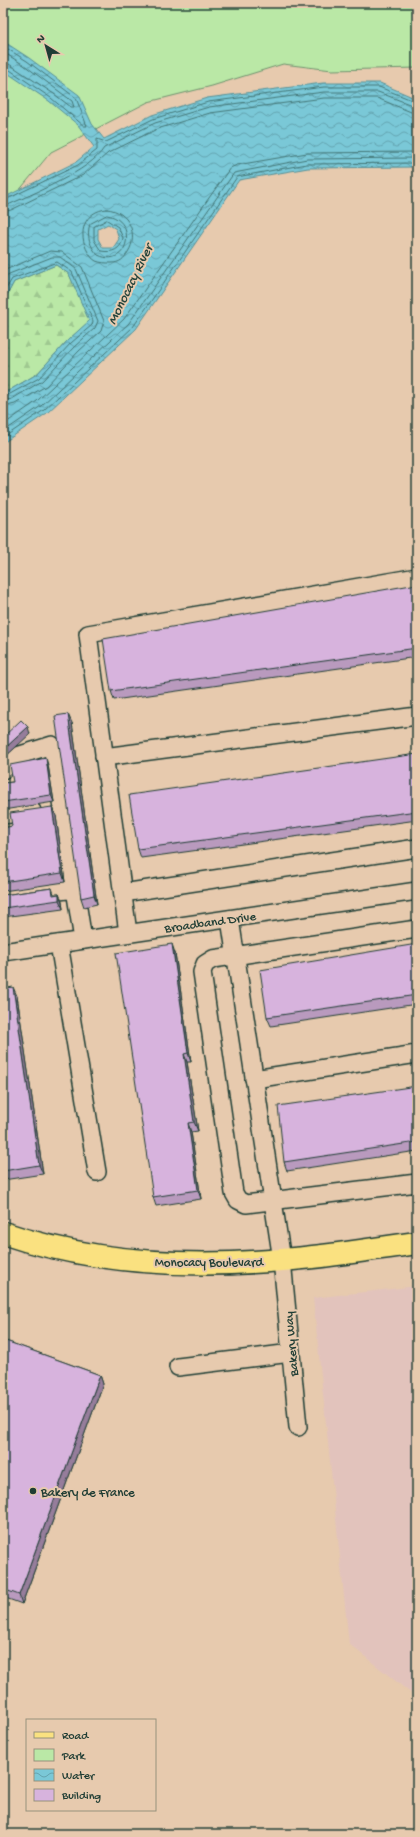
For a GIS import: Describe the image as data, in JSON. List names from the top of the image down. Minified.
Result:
{"streets":{"main road":["Monocacy Boulevard"],"street":["Broadband Drive","Bakery Way"]},"crossings":[["Broadband Drive","Bakery Way"],["Monocacy Boulevard","Bakery Way"]],"water":["Monocacy River"],"places":["Bakery de France"],"legend":["Road","Park","Water","Building"],"north":"top left"}
